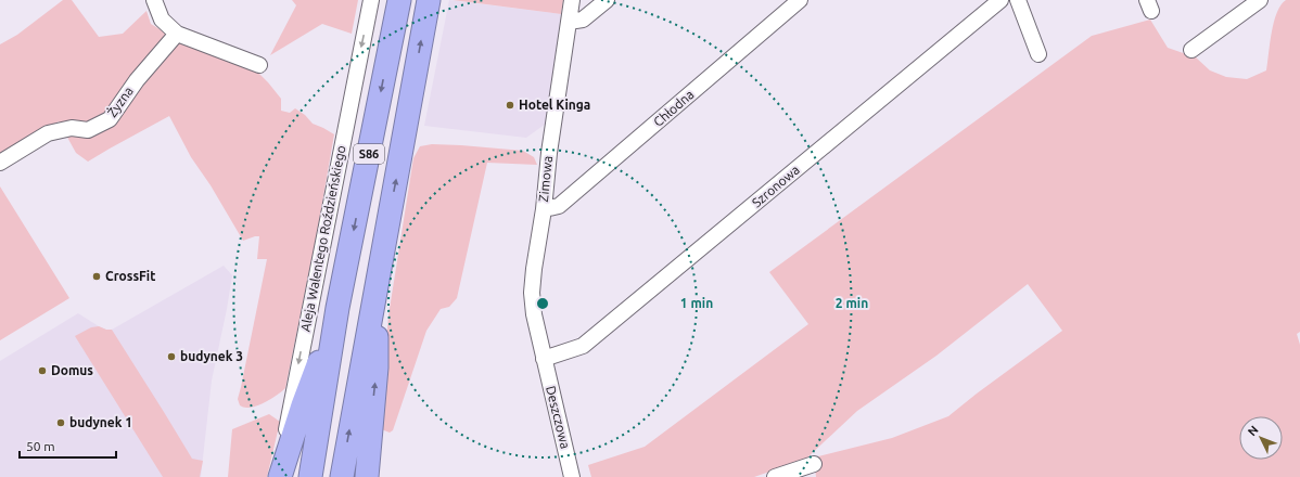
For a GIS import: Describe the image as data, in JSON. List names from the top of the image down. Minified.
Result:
{"streets":{"highway":["S86"],"street":["Żyzna","Chłodna","Zimowa","Szronowa","Aleja Walentego Roździeńskiego","Deszczowa"]},"crossings":[["Chłodna","Zimowa"],["Zimowa","Szronowa"],["Zimowa","Deszczowa"],["Szronowa","Deszczowa"]],"one_way":["Aleja Walentego Roździeńskiego"],"places":["Hotel Kinga","CrossFit","budynek 3","Domus","budynek 1"],"scale_bar":"50 m","north":"top left","rings":["1 min","2 min"]}
